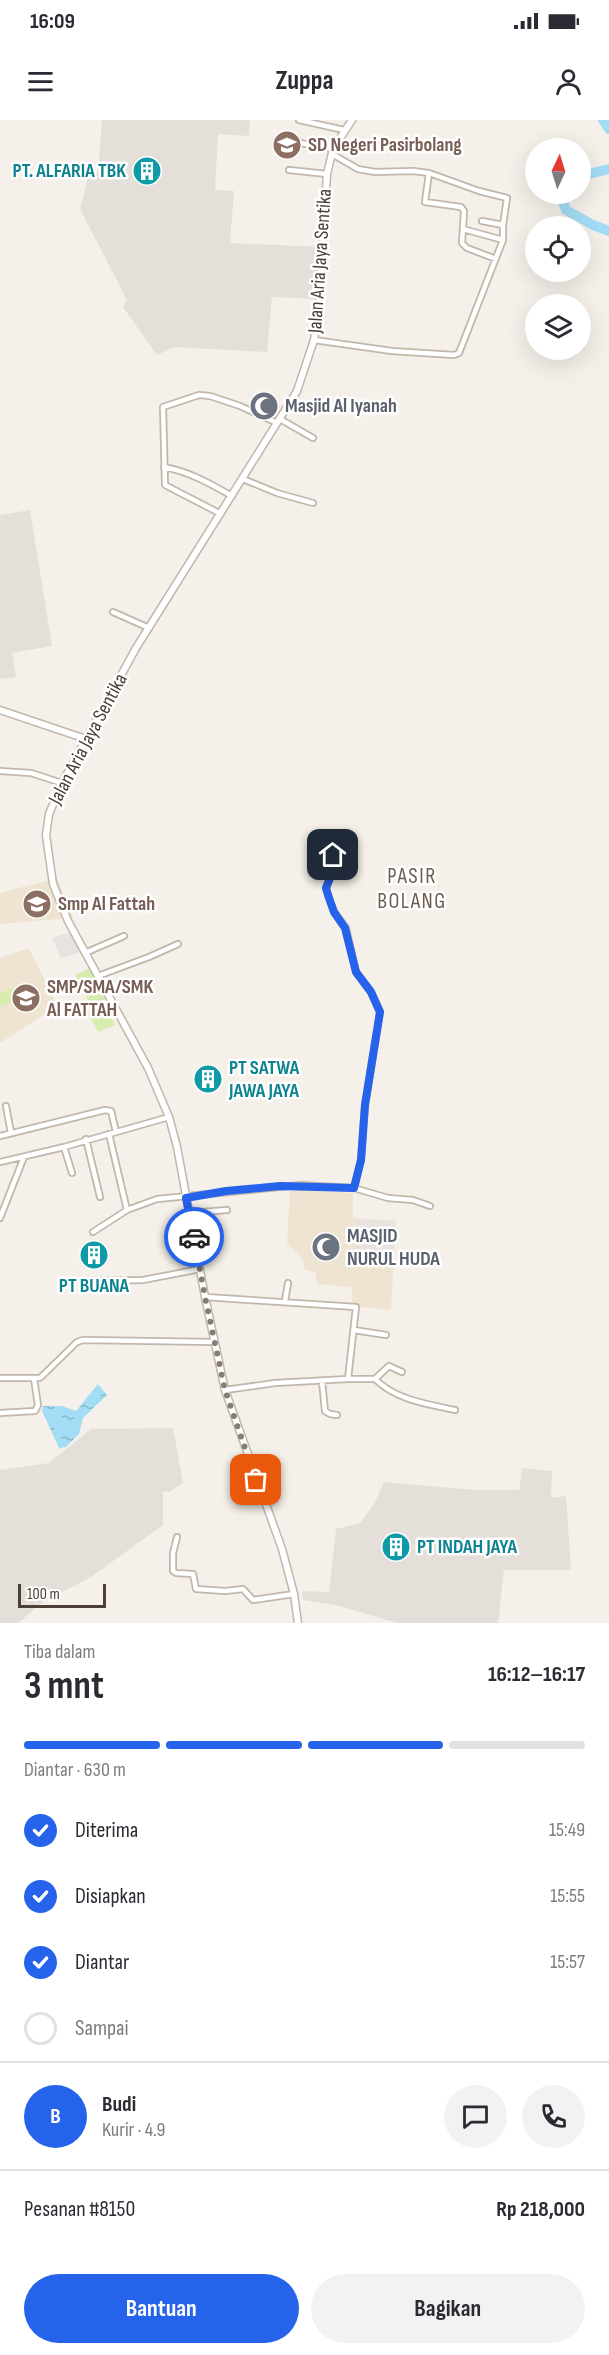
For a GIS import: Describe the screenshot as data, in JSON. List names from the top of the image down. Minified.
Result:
{"streets":{"street":["Jalan Aria Jaya Sentika"]},"districts":["PASIR BOLANG"],"places":{"school or university":["SD Negeri Pasirbolang","Smp Al Fattah","SMP/SMA/SMK Al FATTAH"],"building":["PT. ALFARIA TBK","PT SATWA JAWA JAYA","PT BUANA","PT INDAH JAYA"],"mosque":["Masjid Al Iyanah","MASJID NURUL HUDA"]},"scale_bar":"100 m","north":"top","page":{"status":"16:09","header":"Zuppa","scale":"100 m","heading":["3 mnt","Tiba dalam","16:12–16:17"],"panel":["Budi","Kurir · 4.9","Pesanan #8150","Rp 218,000"],"bar":"Diantar · 630 m","list":[["Diterima","15:49"],["Disiapkan","15:55"],["Diantar","15:57"],"Sampai"],"round":"B","buttons":["Bantuan","Bagikan"]}}
